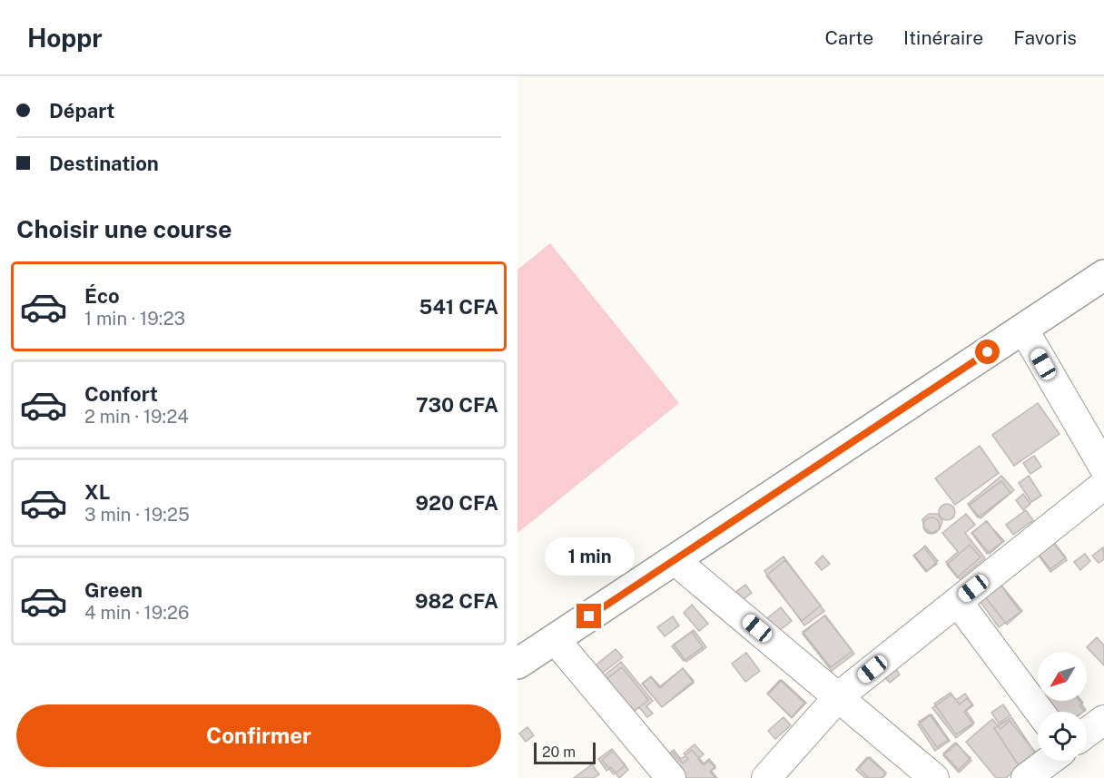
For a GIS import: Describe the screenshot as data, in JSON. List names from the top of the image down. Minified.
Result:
{"scale_bar":"20 m","north":"bottom left","page":{"header":"Hoppr","nav":["Carte","Itinéraire","Favoris"],"banner":["Départ","Destination"],"heading":"Choisir une course","list":[{"name":"Éco","note":"1 min · 19:23","value":"541 CFA"},{"name":"Confort","note":"2 min · 19:24","value":"730 CFA"},{"name":"XL","note":"3 min · 19:25","value":"920 CFA"},{"name":"Green","note":"4 min · 19:26","value":"982 CFA"}],"bubble":"1 min","buttons":"Confirmer","scale":"20 m"}}
